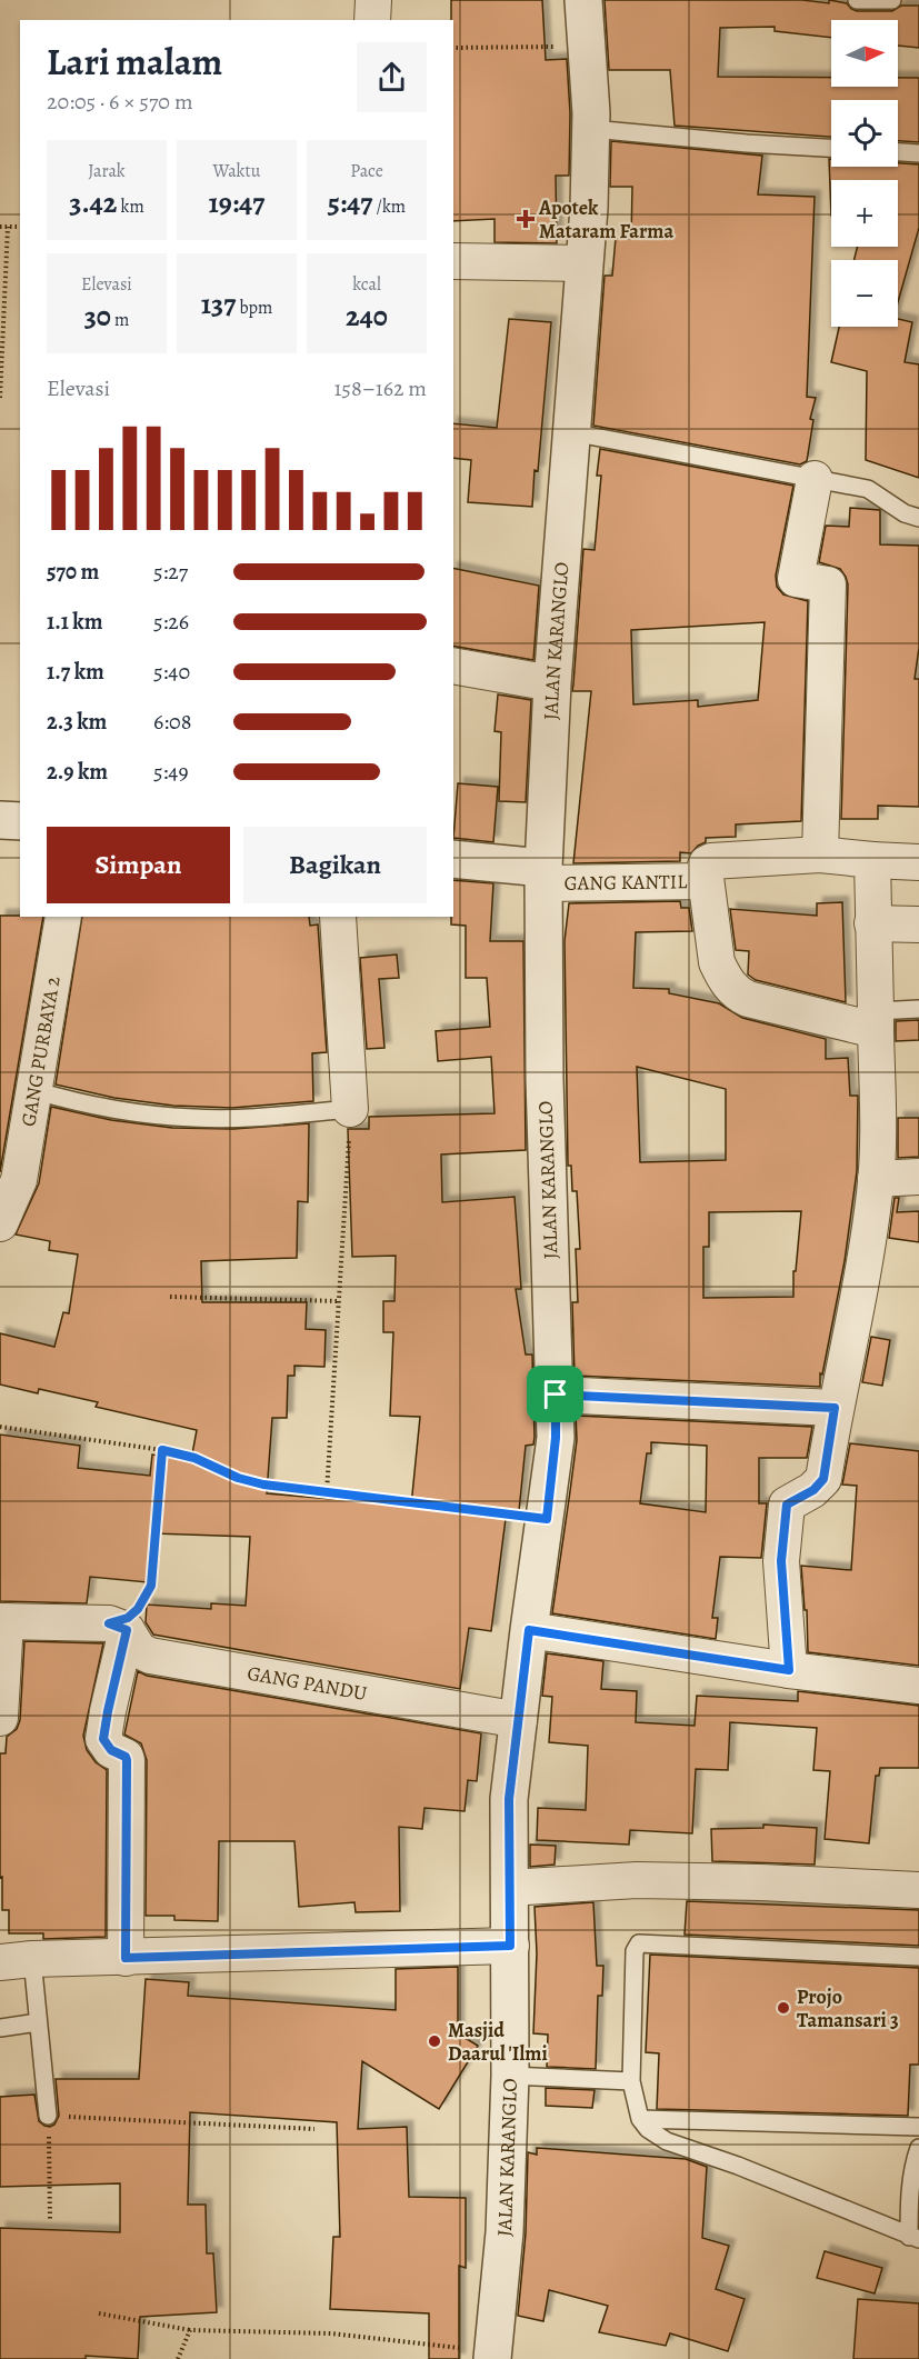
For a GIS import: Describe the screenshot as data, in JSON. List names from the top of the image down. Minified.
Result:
{"streets":{"street":["JALAN KARANGLO","GANG KANTIL","GANG PURBAYA 2","GANG PANDU"]},"crossings":[["JALAN KARANGLO","GANG KANTIL"],["JALAN KARANGLO","GANG PANDU"]],"places":{"health":["Apotek Mataram Farma"],"other":["Projo Tamansari 3","Masjid Daarul 'Ilmi"]},"north":"right","page":{"map_buttons":["+","−"],"heading":["Lari malam","20:05 · 6 × 570 m"],"stats":[["Jarak","3.42 km"],["Waktu","19:47"],["Pace","5:47 /km"],["Elevasi","30 m"],["137 bpm"],["kcal","240"]],"chart":["Elevasi","158–162 m"],"list":[{"name":"570 m","note":"5:27"},{"name":"1.1 km","note":"5:26"},{"name":"1.7 km","note":"5:40"},{"name":"2.3 km","note":"6:08"},{"name":"2.9 km","note":"5:49"}],"buttons":["Simpan","Bagikan"]}}
